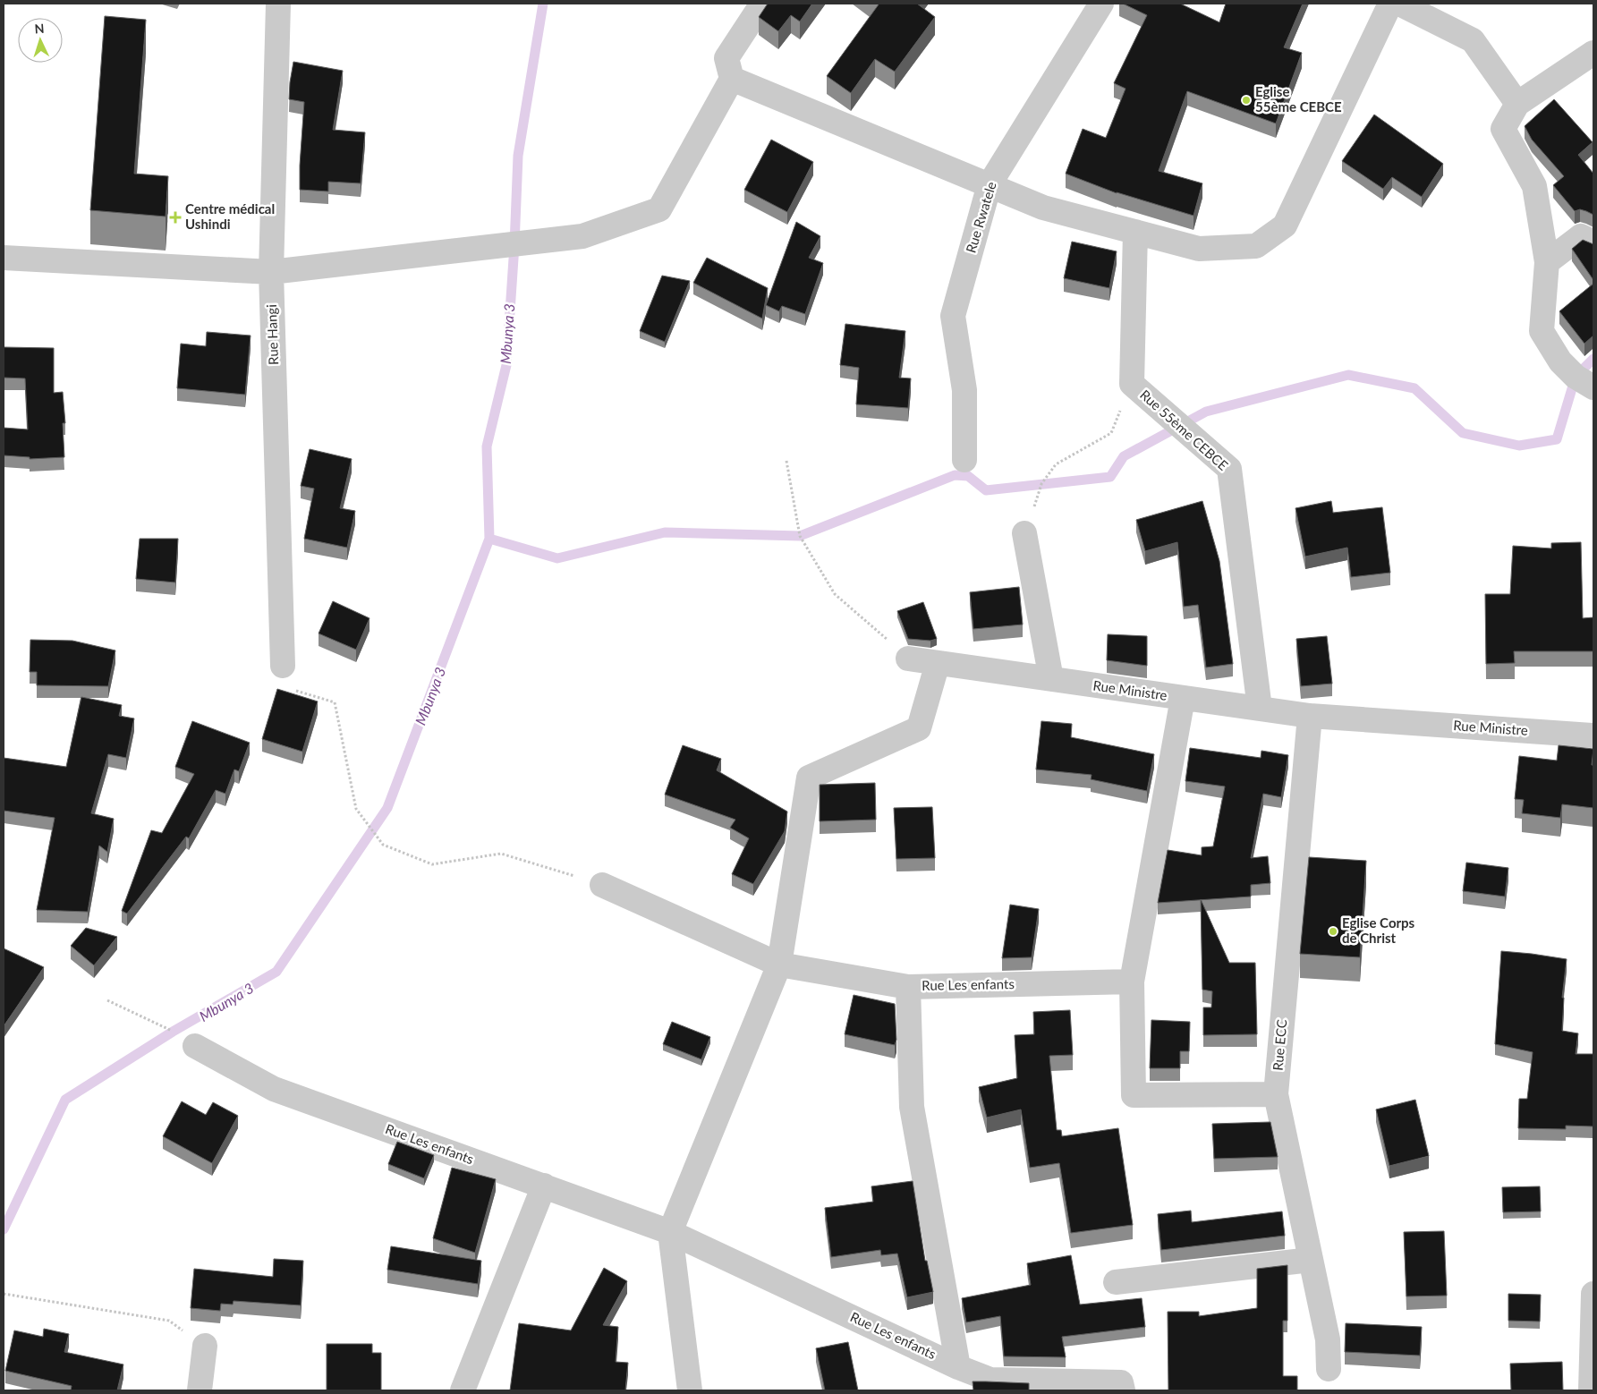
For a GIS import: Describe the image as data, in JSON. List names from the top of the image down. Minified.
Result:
{"streets":{"street":["Rue Rwatele","Rue Hangi","Rue 55ème CEBCE","Rue Ministre","Rue Les enfants","Rue ECC"]},"crossings":[["Rue 55ème CEBCE","Rue Ministre"],["Rue Ministre","Rue ECC"]],"water":["Mbunya 3"],"places":{"other":["Eglise 55ème CEBCE","Eglise Corps de Christ"],"health":["Centre médical Ushindi"]},"north":"top"}
